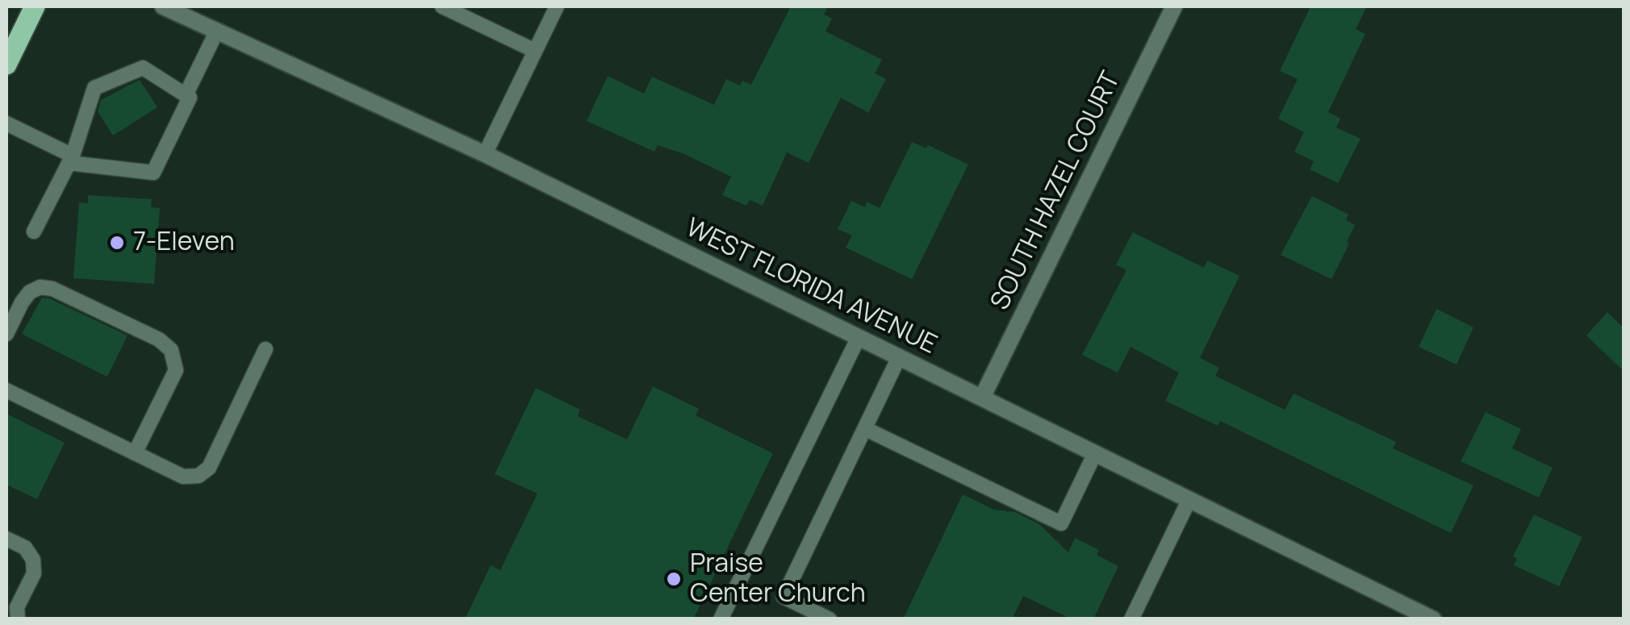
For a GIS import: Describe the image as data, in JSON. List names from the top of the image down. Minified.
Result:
{"streets":{"street":["SOUTH HAZEL COURT","WEST FLORIDA AVENUE"]},"crossings":[["SOUTH HAZEL COURT","WEST FLORIDA AVENUE"]],"places":["7-Eleven","Praise Center Church"]}
